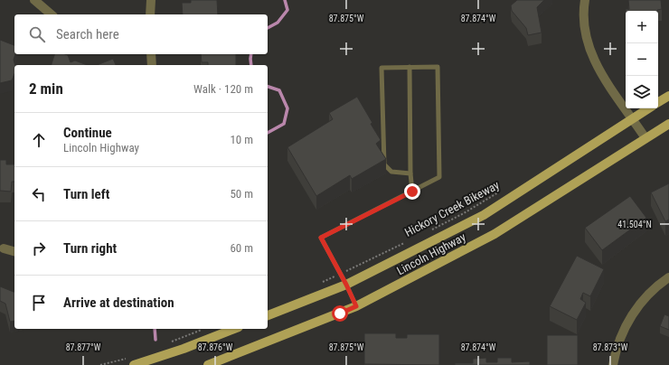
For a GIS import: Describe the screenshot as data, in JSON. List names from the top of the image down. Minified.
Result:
{"streets":{"main road":["Lincoln Highway"],"path":["Hickory Creek Bikeway"]},"page":{"map_buttons":["+","−"],"search":"Search here","heading":["2 min","Walk · 120 m"],"list":[["Continue","Lincoln Highway","10 m"],["Turn left","50 m"],["Turn right","60 m"],"Arrive at destination"]},"coordinates":["87.875°W","87.874°W","41.504°N","87.877°W","87.876°W","87.873°W"]}
